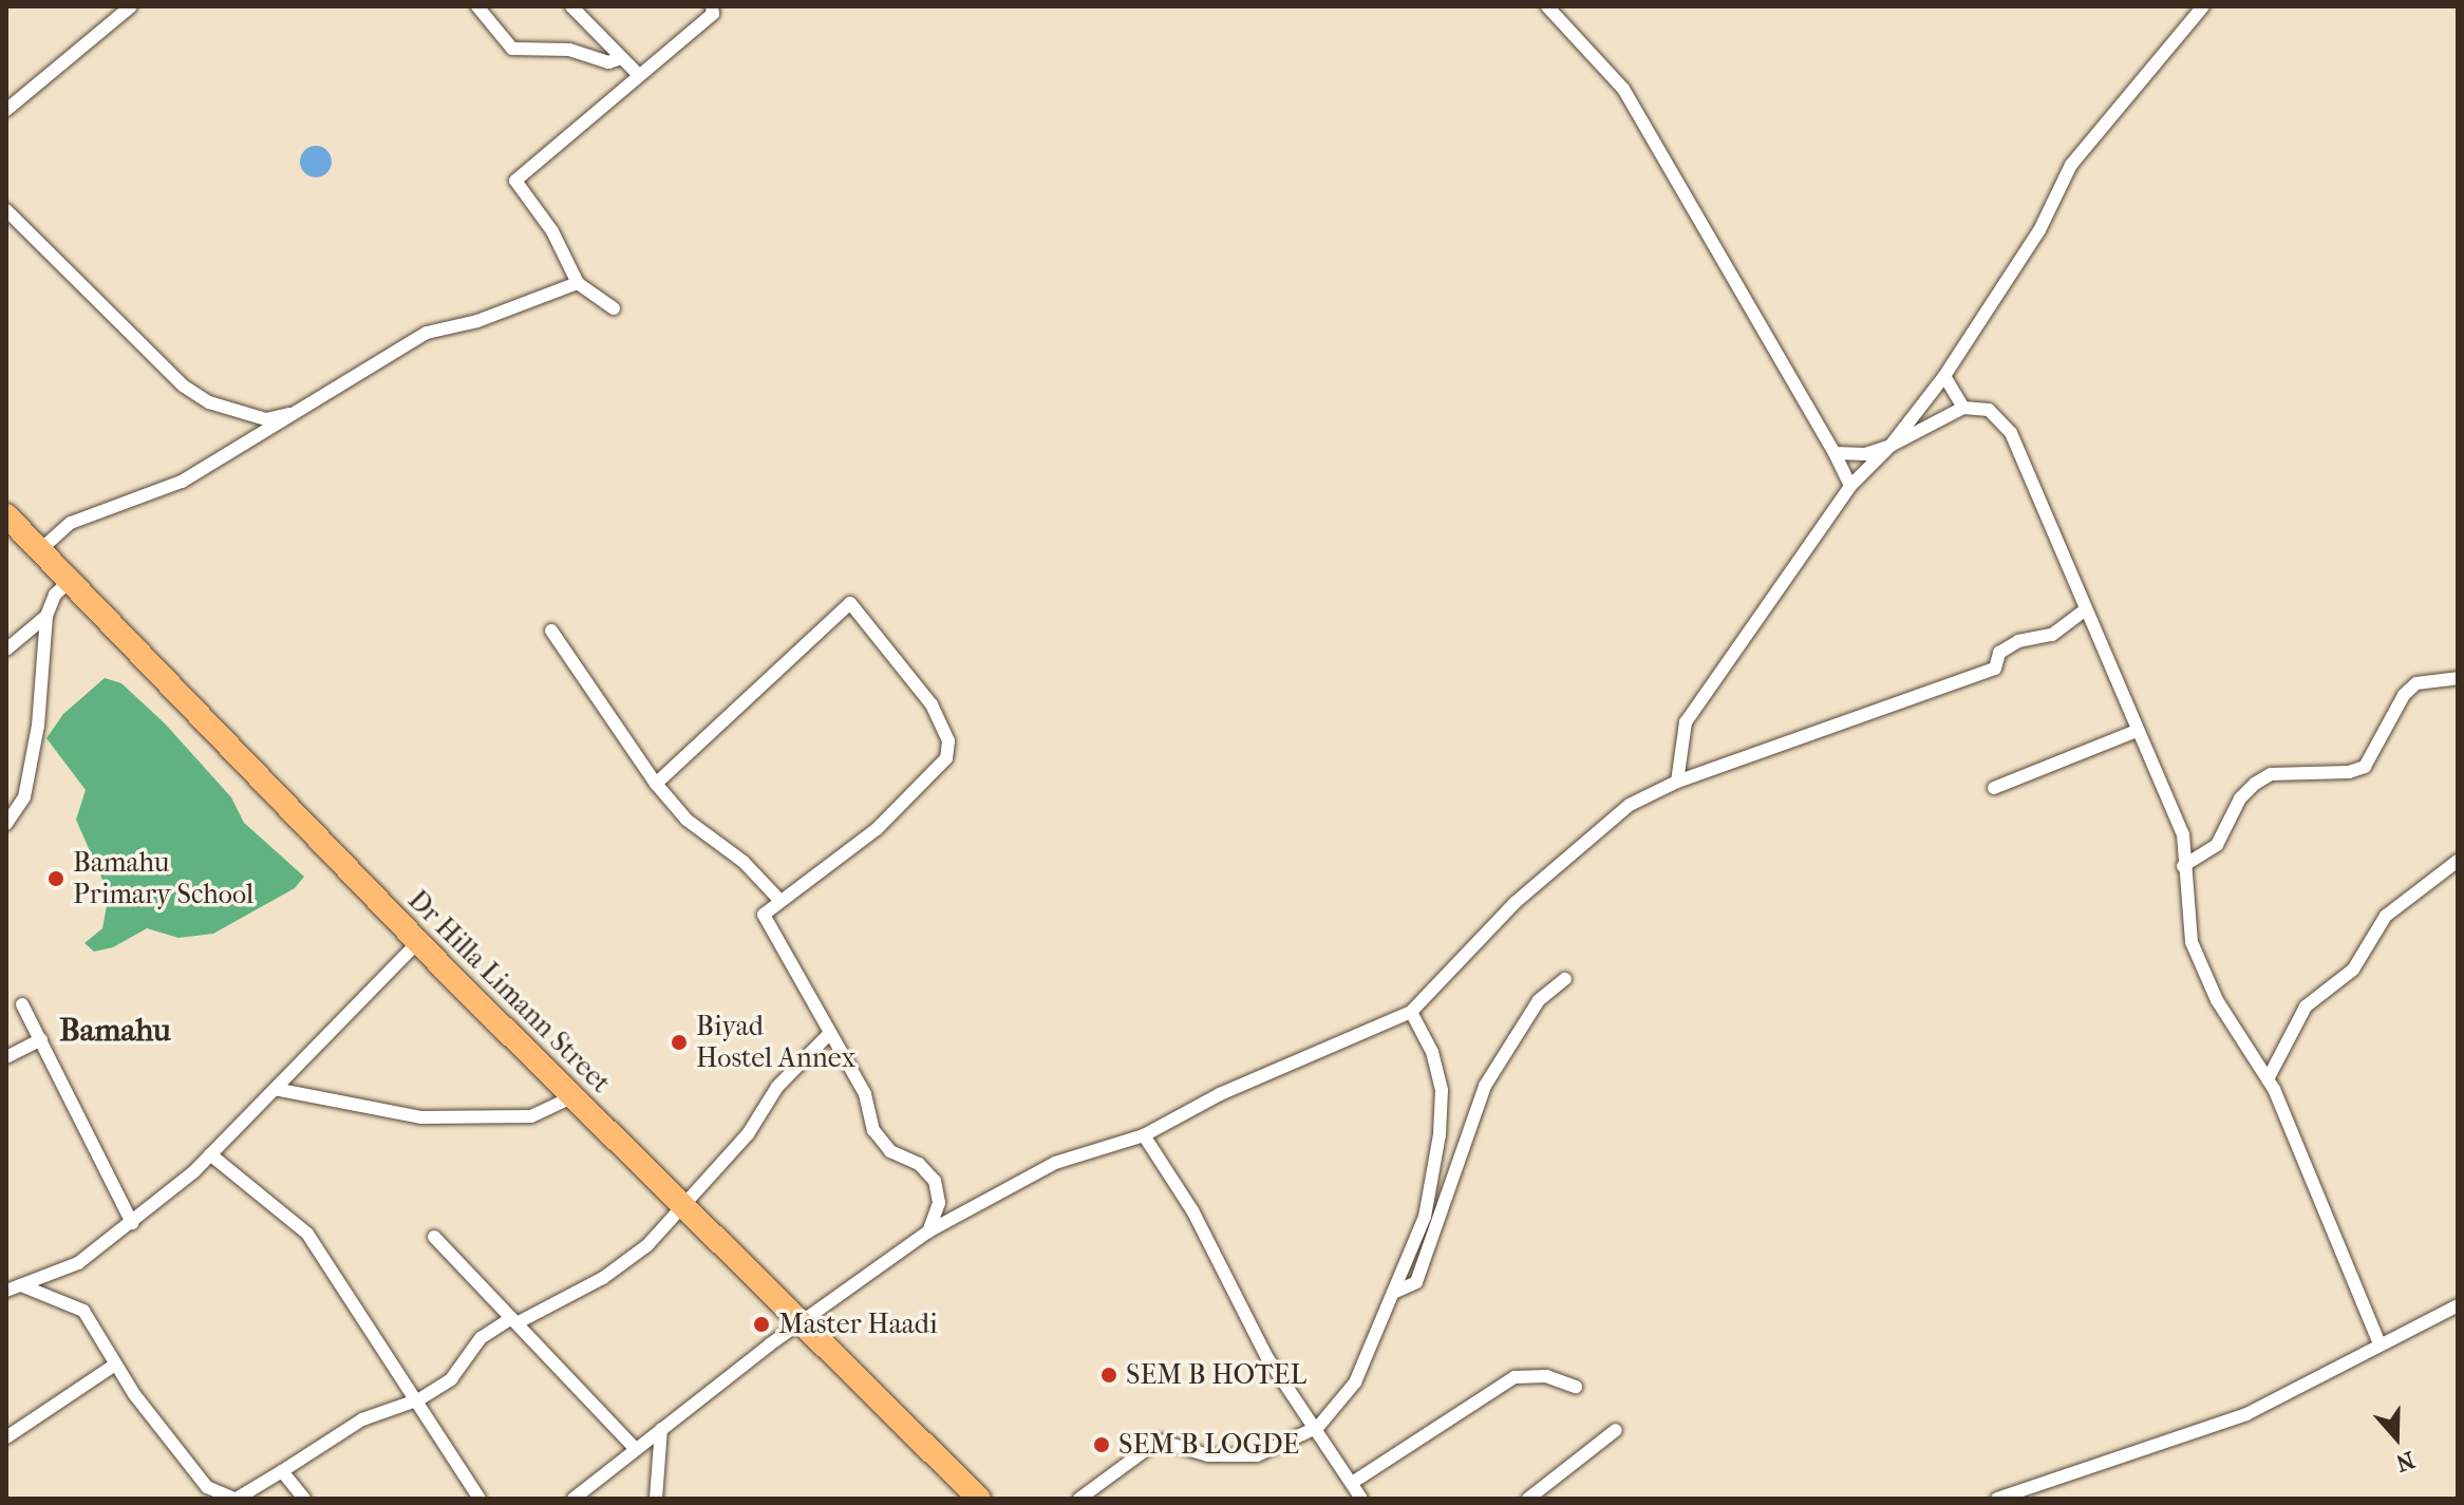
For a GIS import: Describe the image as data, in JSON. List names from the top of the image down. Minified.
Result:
{"streets":{"highway":["Dr Hilla Limann Street"]},"districts":["Bamahu"],"places":["Bamahu Primary School","Biyad Hostel Annex","Master Haadi","SEM B HOTEL","SEM B LOGDE"],"north":"bottom"}
